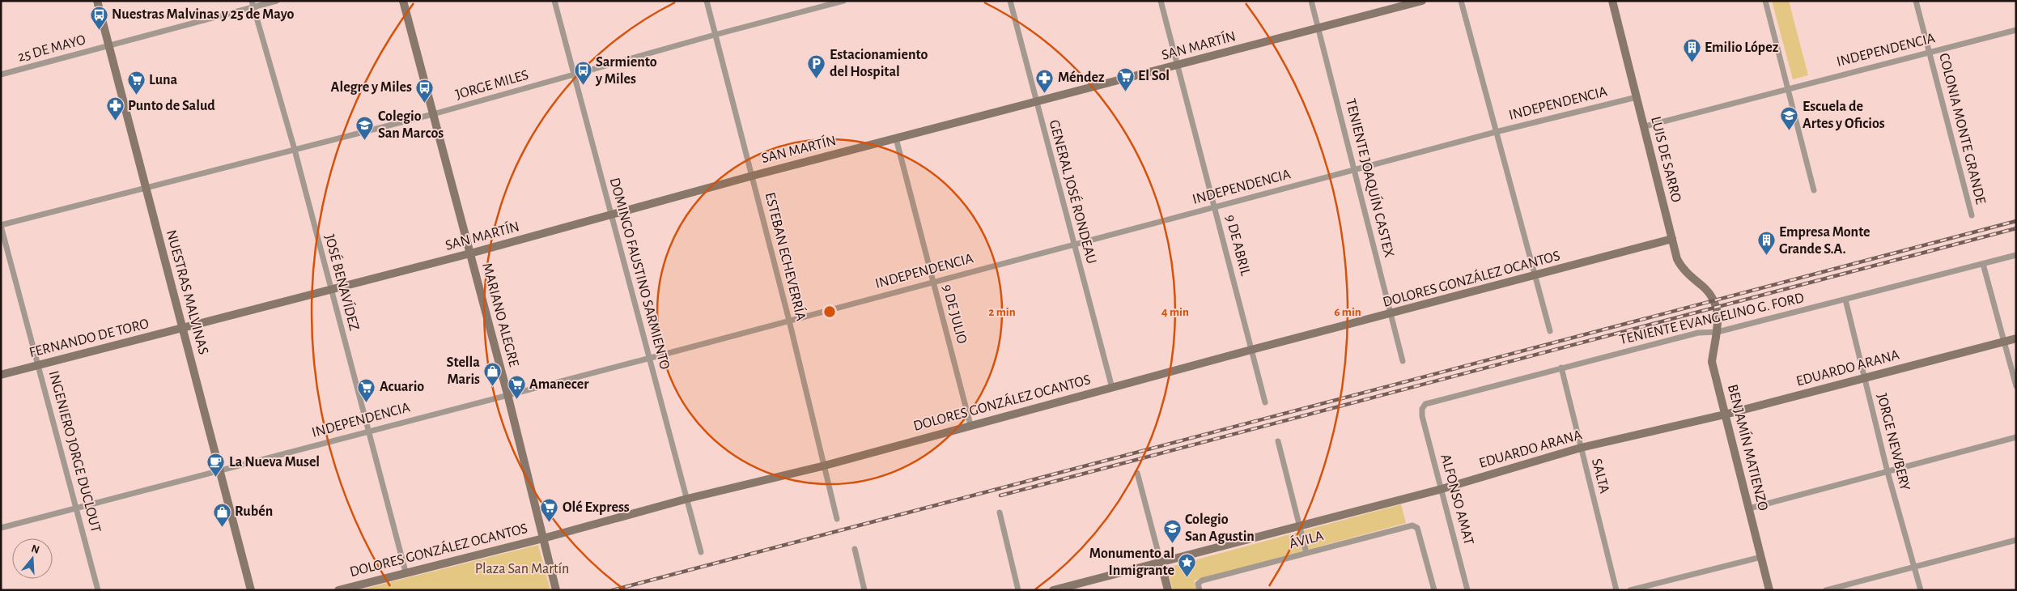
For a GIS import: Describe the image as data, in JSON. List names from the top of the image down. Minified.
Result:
{"streets":{"street":["SAN MARTÍN","25 DE MAYO","INDEPENDENCIA","JORGE MILES","COLONIA MONTE GRANDE","LUIS DE SARRO","TENIENTE JOAQUÍN CASTEX","GENERAL JOSÉ RONDEAU","9 DE ABRIL","ESTEBAN ECHEVERRÍA","DOMINGO FAUSTINO SARMIENTO","DOLORES GONZÁLEZ OCANTOS","JOSÉ BENAVÍDEZ","NUESTRAS MALVINAS","9 DE JULIO","MARIANO ALEGRE","TENIENTE EVANGELINO G. FORD","FERNANDO DE TORO","EDUARDO ARANA","JORGE NEWBERY","BENJAMÍN MATIENZO","INGENIERO JORGE DUCLOUT","SALTA","ALFONSO AMAT","ÁVILA"]},"crossings":[["SAN MARTÍN","TENIENTE JOAQUÍN CASTEX"],["SAN MARTÍN","GENERAL JOSÉ RONDEAU"],["SAN MARTÍN","9 DE ABRIL"],["SAN MARTÍN","ESTEBAN ECHEVERRÍA"],["SAN MARTÍN","DOMINGO FAUSTINO SARMIENTO"],["SAN MARTÍN","JOSÉ BENAVÍDEZ"],["SAN MARTÍN","NUESTRAS MALVINAS"],["SAN MARTÍN","9 DE JULIO"],["SAN MARTÍN","MARIANO ALEGRE"],["SAN MARTÍN","FERNANDO DE TORO"],["25 DE MAYO","JOSÉ BENAVÍDEZ"],["25 DE MAYO","NUESTRAS MALVINAS"],["INDEPENDENCIA","COLONIA MONTE GRANDE"],["INDEPENDENCIA","LUIS DE SARRO"],["INDEPENDENCIA","TENIENTE JOAQUÍN CASTEX"],["INDEPENDENCIA","GENERAL JOSÉ RONDEAU"],["INDEPENDENCIA","9 DE ABRIL"],["INDEPENDENCIA","ESTEBAN ECHEVERRÍA"],["INDEPENDENCIA","DOMINGO FAUSTINO SARMIENTO"],["INDEPENDENCIA","JOSÉ BENAVÍDEZ"],["INDEPENDENCIA","NUESTRAS MALVINAS"],["INDEPENDENCIA","9 DE JULIO"],["INDEPENDENCIA","MARIANO ALEGRE"],["INDEPENDENCIA","INGENIERO JORGE DUCLOUT"],["JORGE MILES","ESTEBAN ECHEVERRÍA"],["JORGE MILES","DOMINGO FAUSTINO SARMIENTO"],["JORGE MILES","JOSÉ BENAVÍDEZ"],["JORGE MILES","NUESTRAS MALVINAS"],["JORGE MILES","MARIANO ALEGRE"],["JORGE MILES","INGENIERO JORGE DUCLOUT"],["LUIS DE SARRO","DOLORES GONZÁLEZ OCANTOS"],["LUIS DE SARRO","BENJAMÍN MATIENZO"],["TENIENTE JOAQUÍN CASTEX","DOLORES GONZÁLEZ OCANTOS"],["GENERAL JOSÉ RONDEAU","DOLORES GONZÁLEZ OCANTOS"],["9 DE ABRIL","DOLORES GONZÁLEZ OCANTOS"],["ESTEBAN ECHEVERRÍA","DOLORES GONZÁLEZ OCANTOS"],["DOMINGO FAUSTINO SARMIENTO","DOLORES GONZÁLEZ OCANTOS"],["DOLORES GONZÁLEZ OCANTOS","JOSÉ BENAVÍDEZ"],["DOLORES GONZÁLEZ OCANTOS","9 DE JULIO"],["DOLORES GONZÁLEZ OCANTOS","MARIANO ALEGRE"],["NUESTRAS MALVINAS","FERNANDO DE TORO"],["TENIENTE EVANGELINO G. FORD","JORGE NEWBERY"],["TENIENTE EVANGELINO G. FORD","BENJAMÍN MATIENZO"],["TENIENTE EVANGELINO G. FORD","SALTA"],["TENIENTE EVANGELINO G. FORD","ALFONSO AMAT"],["FERNANDO DE TORO","INGENIERO JORGE DUCLOUT"],["EDUARDO ARANA","JORGE NEWBERY"],["EDUARDO ARANA","BENJAMÍN MATIENZO"],["EDUARDO ARANA","SALTA"],["EDUARDO ARANA","ALFONSO AMAT"]],"parks":["Plaza San Martín"],"places":{"bus stop":["Nuestras Malvinas y 25 de Mayo","Sarmiento y Miles","Alegre y Miles"],"building":["Emilio López","Empresa Monte Grande S.A."],"parking":["Estacionamiento del Hospital"],"supermarket":["El Sol","Luna","Amanecer","Acuario","Olé Express"],"pharmacy":["Méndez","Punto de Salud"],"school or university":["Escuela de Artes y Oficios","Colegio San Marcos","Colegio San Agustin"],"shop":["Stella Maris","Rubén"],"cafe":["La Nueva Musel"],"place":["Monumento al Inmigrante"]},"north":"top","rings":["2 min","4 min","6 min"]}
